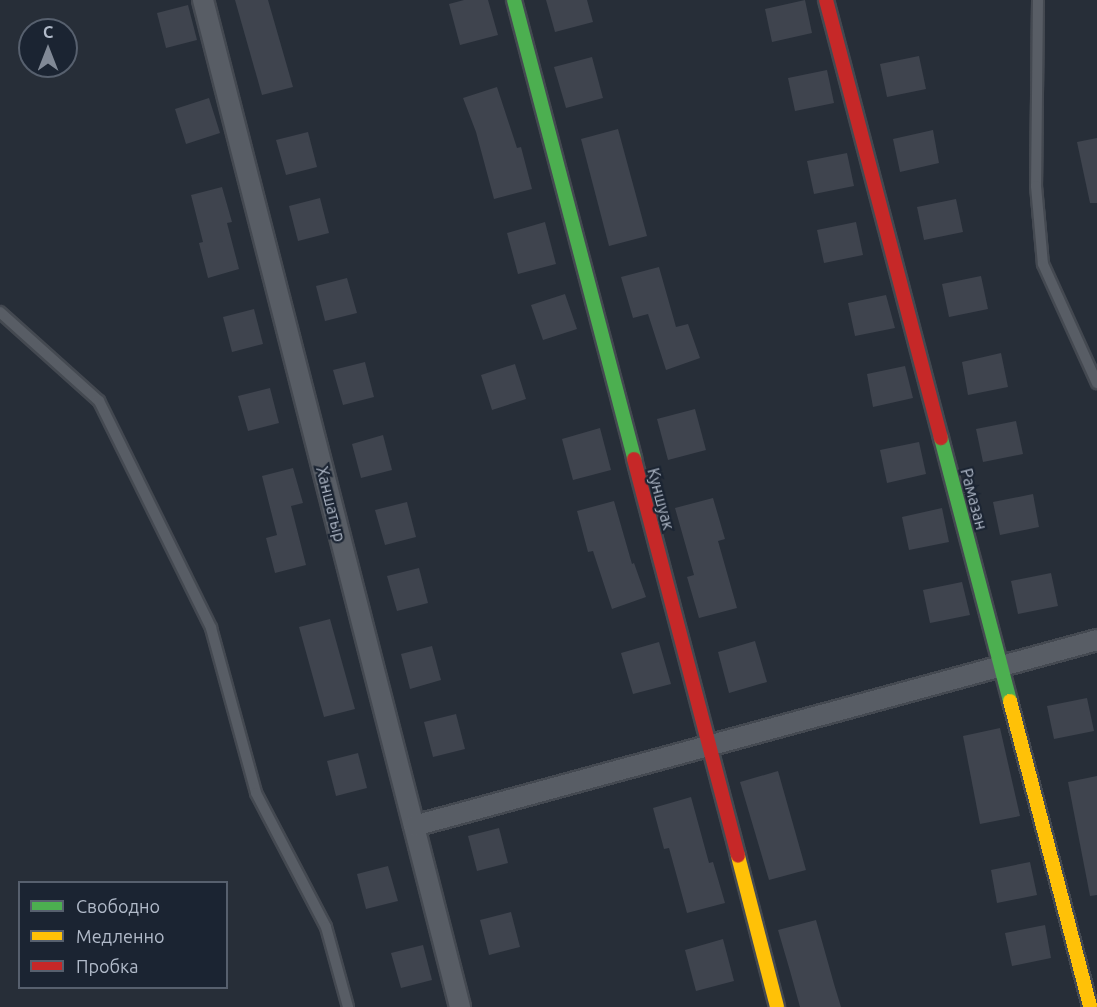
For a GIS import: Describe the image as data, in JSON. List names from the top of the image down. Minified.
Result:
{"streets":{"street":["Куншуак","Рамазан","Ханшатыр"]},"legend":["Свободно","Медленно","Пробка"],"north":"top"}
